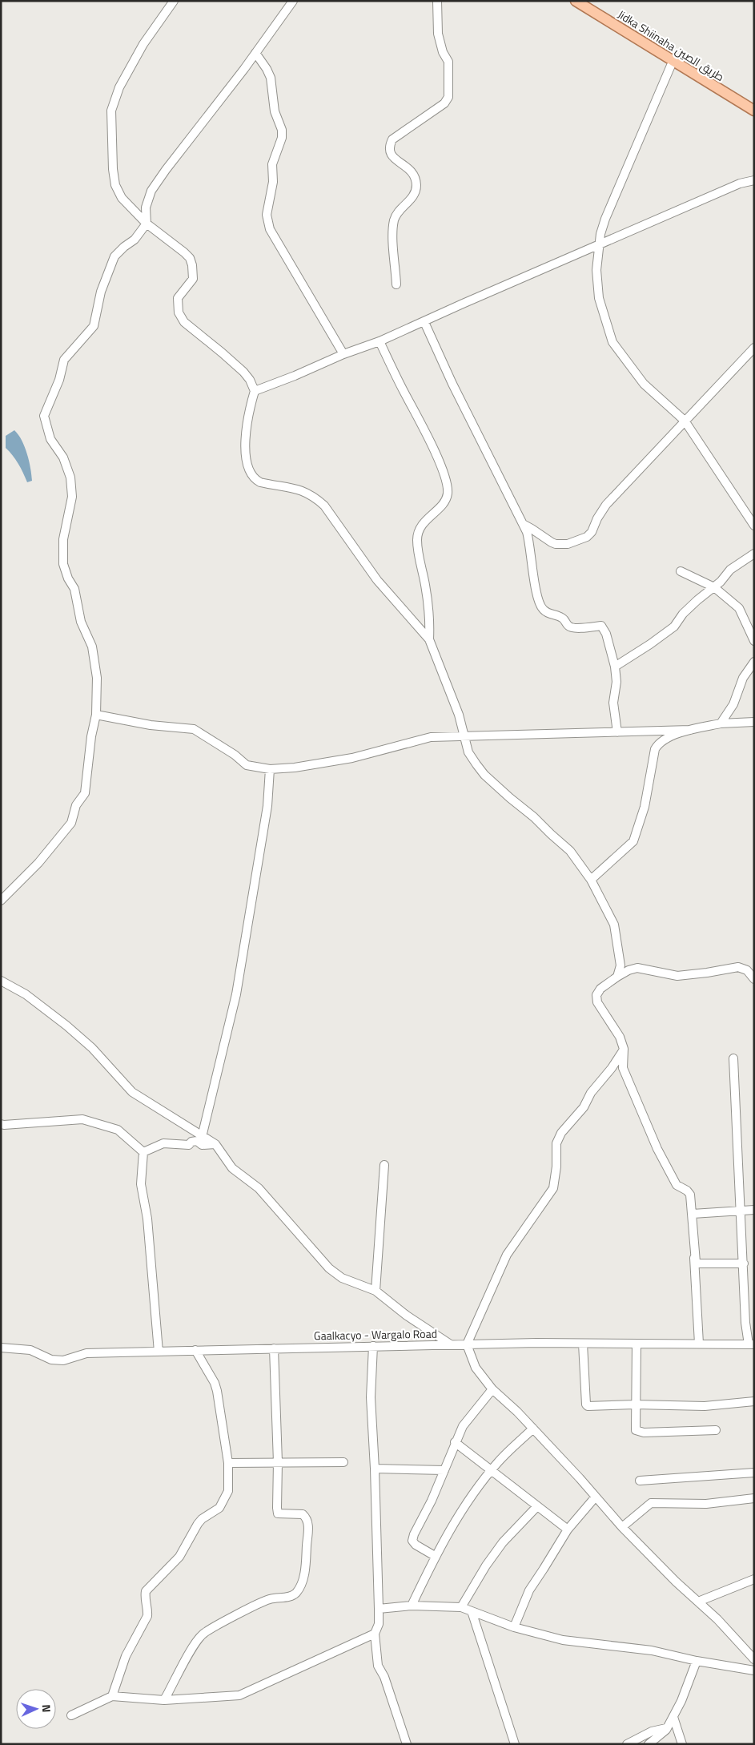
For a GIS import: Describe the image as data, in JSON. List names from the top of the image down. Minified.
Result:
{"streets":{"main road":["Jidka Shiinaha طريق الصين"],"street":["Gaalkacyo - Wargalo Road"]},"north":"right"}
